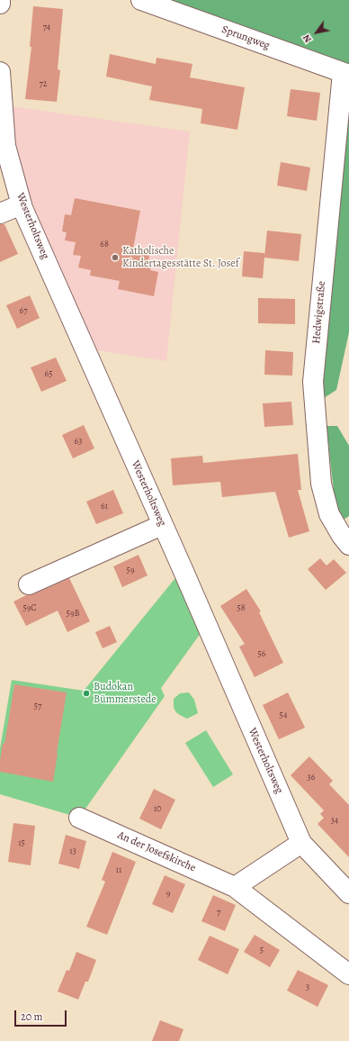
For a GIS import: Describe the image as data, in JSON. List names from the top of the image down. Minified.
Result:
{"streets":{"street":["Sprungweg","Westerholtsweg","Hedwigstraße","An der Josefskirche"]},"crossings":[["Sprungweg","Hedwigstraße"]],"places":["Katholische Kindertagesstätte St. Josef","Budokan Bümmerstede"],"house_numbers":["74","72","68","67","65","63","61","59","59C","58","59B","56","57","54","36","10","34","15","13","11","9","7","5","3"],"scale_bar":"20 m","north":"bottom left"}
